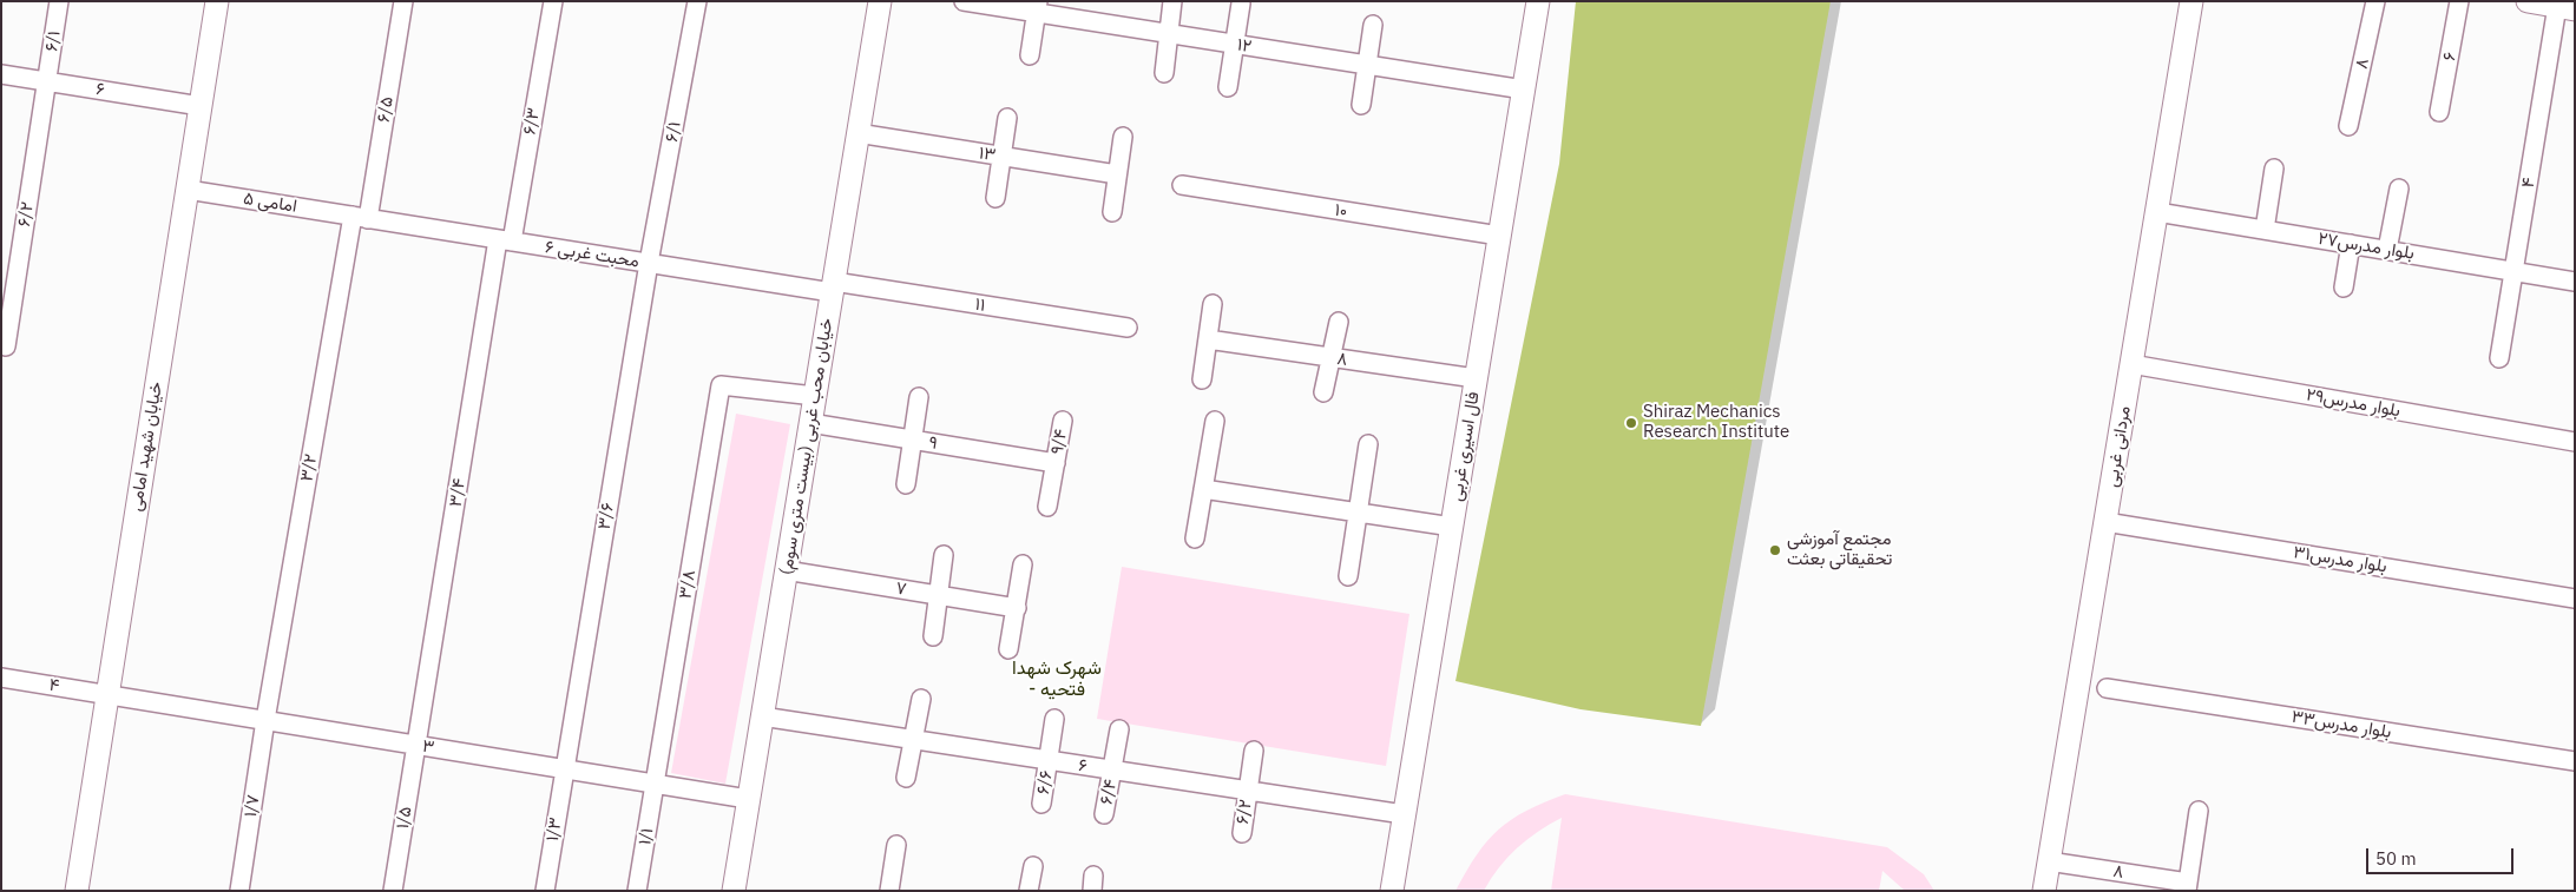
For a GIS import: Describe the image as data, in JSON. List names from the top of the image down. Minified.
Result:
{"streets":{"street":["۶/۱","۱۲","۶","۸","۶/۵","۶/۳","۱۳","۴","امامی ۵","۱۰","۶/۲","بلوار مدرس۲۷","محبت غربی ۶","۱۱","۲۹بلوار مدرس","۹/۴","۹","خیابان شهید امامی","خیابان محب غربی (بیست متری سوم)","فال اسیری غربی","مردانی غربی","۳/۲","۳/۴","۳/۶","بلوار مدرس۳۱","۳/۸","۷","بلوار مدرس۳۳","۳","۶/۶","۶/۴","۱/۷","۱/۵","۱/۳","۱/۱"]},"crossings":[["۶/۱","۶"],["۶/۱","۶/۲"],["۶/۱","محبت غربی ۶"],["۶/۱","۳/۶"],["۱۲","فال اسیری غربی"],["۶","۶/۲"],["۶","خیابان شهید امامی"],["۶","خیابان محب غربی (بیست متری سوم)"],["۶","فال اسیری غربی"],["۶","۶/۶"],["۶","۶/۴"],["۸","فال اسیری غربی"],["۸","مردانی غربی"],["۶/۵","امامی ۵"],["۶/۵","محبت غربی ۶"],["۶/۵","۳/۲"],["۶/۳","محبت غربی ۶"],["۶/۳","۳/۴"],["۱۳","خیابان محب غربی (بیست متری سوم)"],["۴","بلوار مدرس۲۷"],["۴","خیابان شهید امامی"],["۴","۳"],["امامی ۵","محبت غربی ۶"],["امامی ۵","خیابان شهید امامی"],["امامی ۵","۳/۲"],["۱۰","فال اسیری غربی"],["بلوار مدرس۲۷","مردانی غربی"],["محبت غربی ۶","۱۱"],["محبت غربی ۶","خیابان محب غربی (بیست متری سوم)"],["محبت غربی ۶","۳/۲"],["محبت غربی ۶","۳/۴"],["محبت غربی ۶","۳/۶"],["۱۱","خیابان محب غربی (بیست متری سوم)"],["۲۹بلوار مدرس","مردانی غربی"],["۹/۴","۹"],["۹","خیابان محب غربی (بیست متری سوم)"],["خیابان شهید امامی","۳"],["خیابان محب غربی (بیست متری سوم)","۳/۸"],["خیابان محب غربی (بیست متری سوم)","۷"],["خیابان محب غربی (بیست متری سوم)","۳"],["مردانی غربی","بلوار مدرس۳۱"],["۳/۲","۳"],["۳/۲","۱/۷"],["۳/۴","۳"],["۳/۴","۱/۵"],["۳/۶","۳"],["۳/۶","۱/۳"],["۳/۸","۳"],["۳/۸","۱/۱"],["۳","۱/۷"],["۳","۱/۵"],["۳","۱/۳"],["۳","۱/۱"]],"districts":["شهرک شهدا - فتحیه"],"places":["Shiraz Mechanics Research Institute","مجتمع آموزشی تحقیقاتی بعثت"],"scale_bar":"50 m"}
